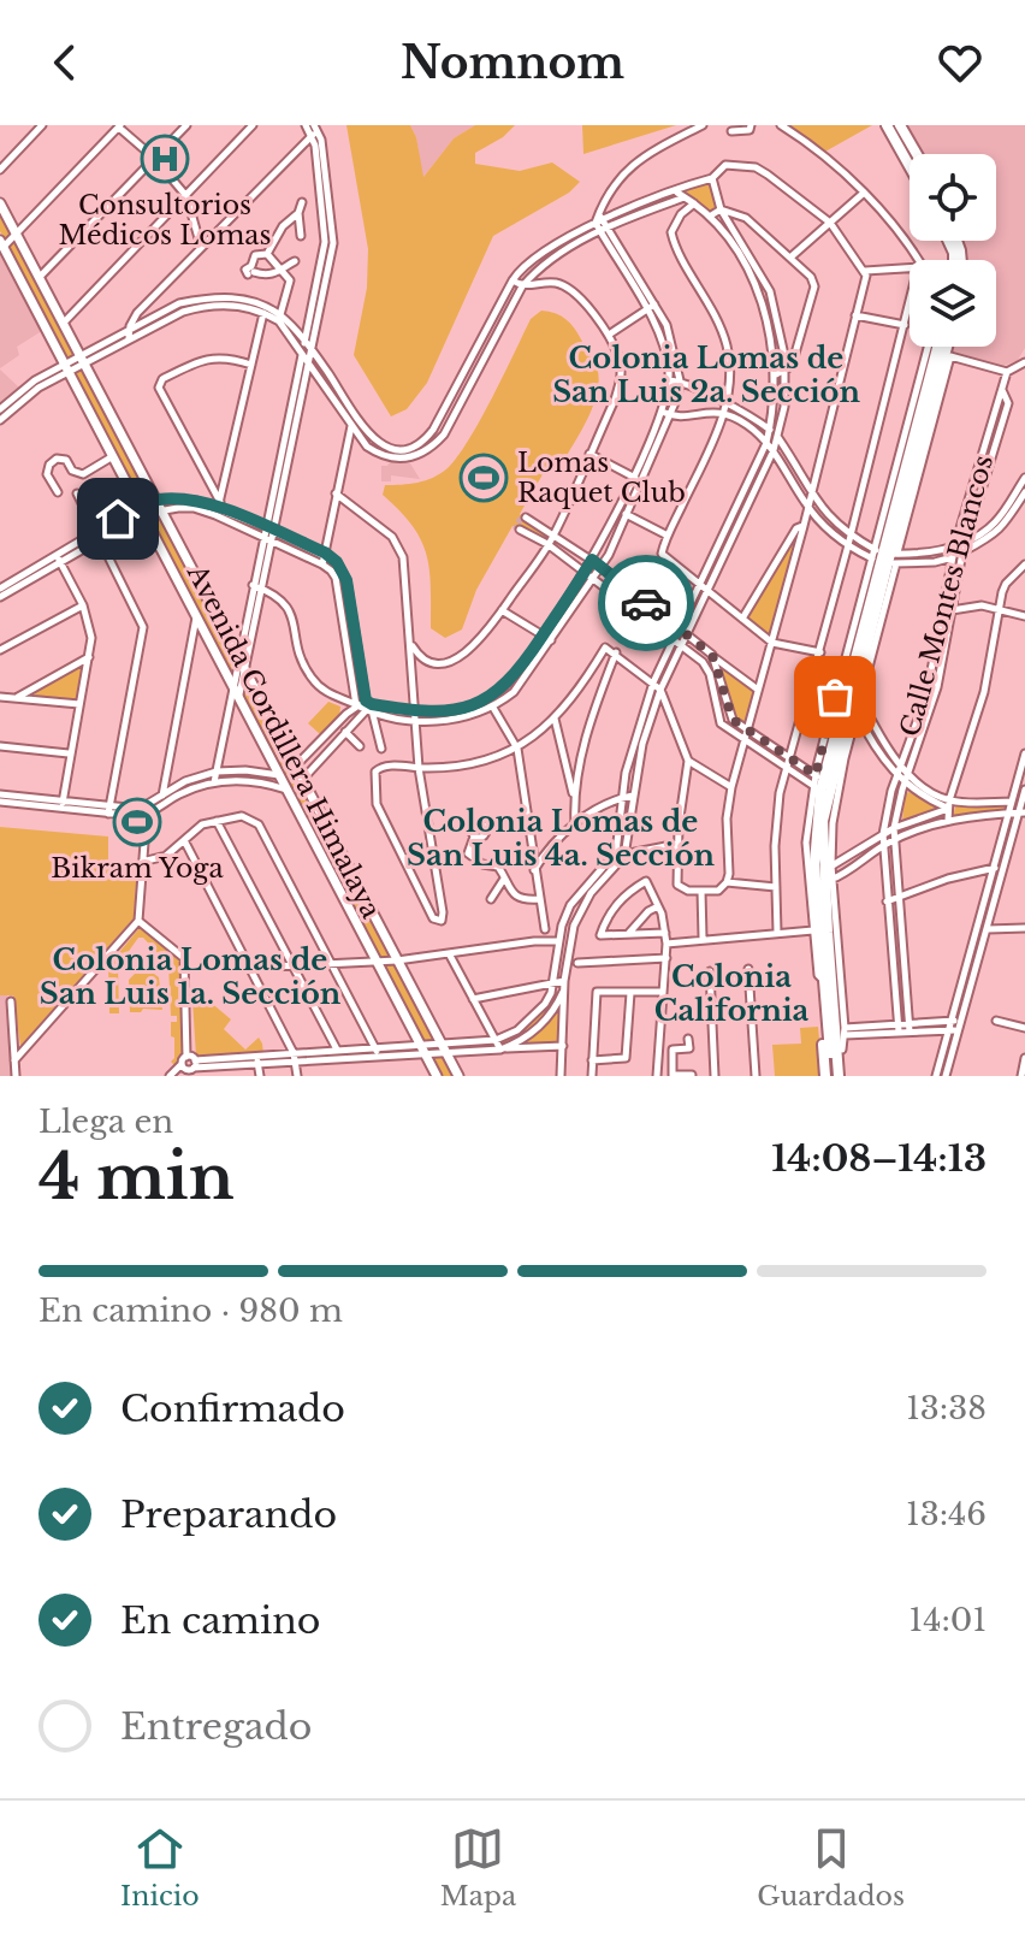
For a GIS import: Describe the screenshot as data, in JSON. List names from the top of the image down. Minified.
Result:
{"streets":{"main road":["Avenida Cordillera Himalaya"],"street":["Calle Montes Blancos"]},"districts":["Colonia Lomas de San Luis 2a. Sección","Colonia Lomas de San Luis 4a. Sección","Colonia Lomas de San Luis 1a. Sección","Colonia California"],"places":{"hospital":["Consultorios Médicos Lomas"],"sports":["Lomas Raquet Club","Bikram Yoga"]},"page":{"header":"Nomnom","heading":["4 min","Llega en","14:08–14:13"],"bar":"En camino · 980 m","list":[["Confirmado","13:38"],["Preparando","13:46"],["En camino","14:01"],"Entregado"],"tabs":["Inicio","Mapa","Guardados"]}}
